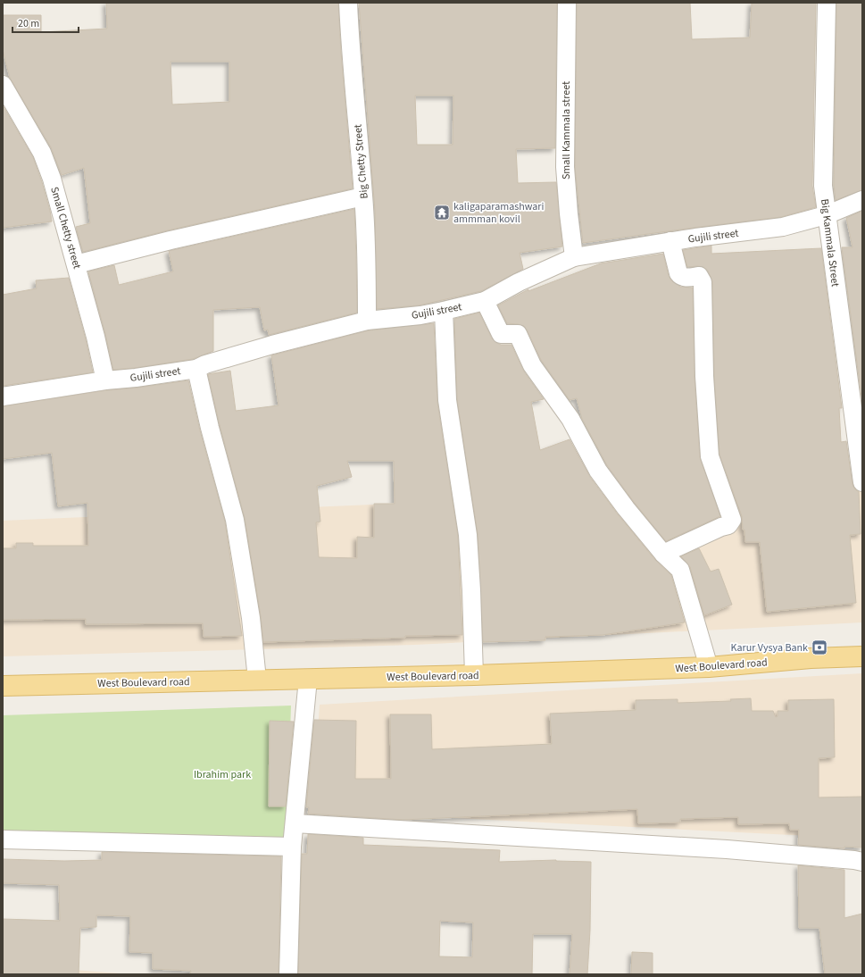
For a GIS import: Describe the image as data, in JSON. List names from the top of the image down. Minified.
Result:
{"streets":{"main road":["West Boulevard road"],"street":["Small Kammala street","Big Chetty Street","Small Chetty street","Gujili street","Big Kammala Street"]},"crossings":[["Small Kammala street","Gujili street"],["Big Chetty Street","Gujili street"],["Small Chetty street","Gujili street"],["Gujili street","Big Kammala Street"]],"parks":["Ibrahim park"],"places":{"temple":["kaligaparamashwari ammman kovil"],"bank":["Karur Vysya Bank"]},"scale_bar":"20 m"}
